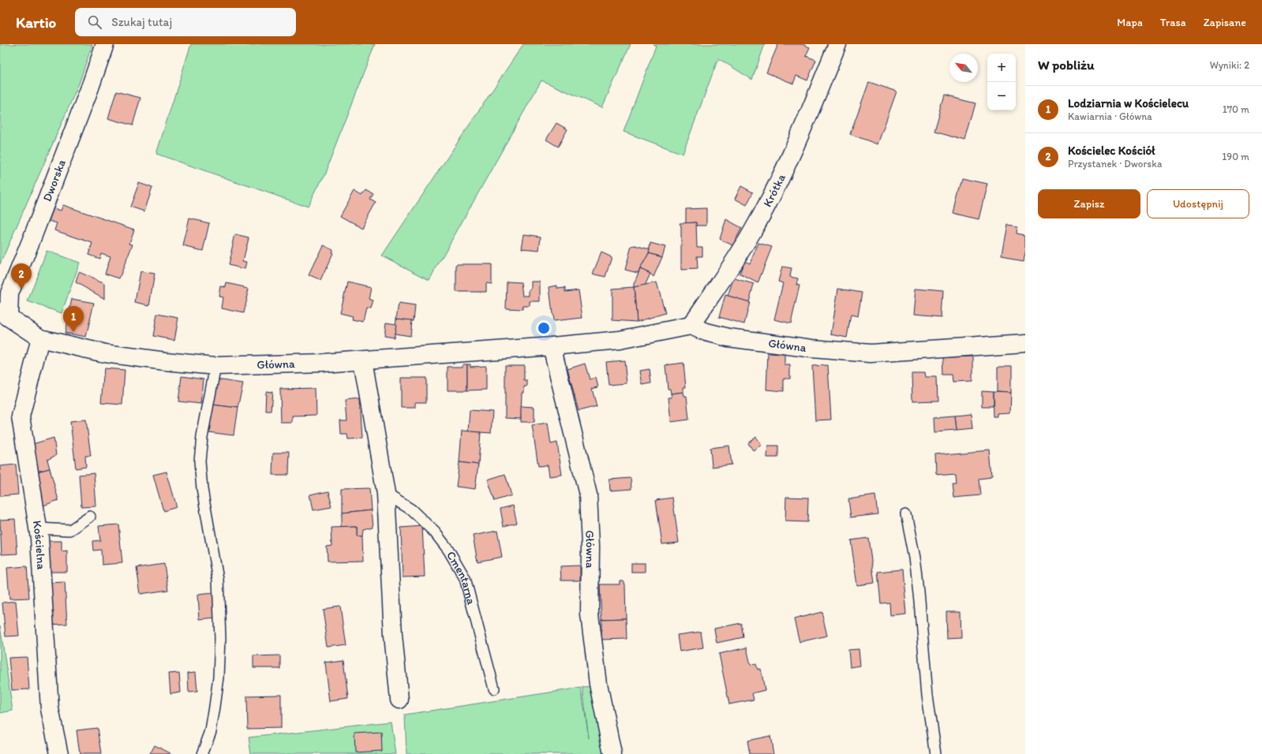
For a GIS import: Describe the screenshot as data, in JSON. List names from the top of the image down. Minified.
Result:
{"streets":{"street":["Dworska","Krótka","Główna","Kościelna"],"lane":["Cmentarna"]},"crossings":[["Dworska","Główna"],["Krótka","Główna"],["Główna","Kościelna"]],"north":"top left","page":{"header":"Kartio","search":"Szukaj tutaj","nav":["Mapa","Trasa","Zapisane"],"heading":["W pobliżu","Wyniki: 2"],"map_buttons":["+","−"],"list":[{"mark":"1","name":"Lodziarnia w Kościelecu","note":"Kawiarnia · Główna","value":"170 m"},{"mark":"2","name":"Kościelec Kościół","note":"Przystanek · Dworska","value":"190 m"}],"buttons":["Zapisz","Udostępnij"],"pins":["2","1"]}}
